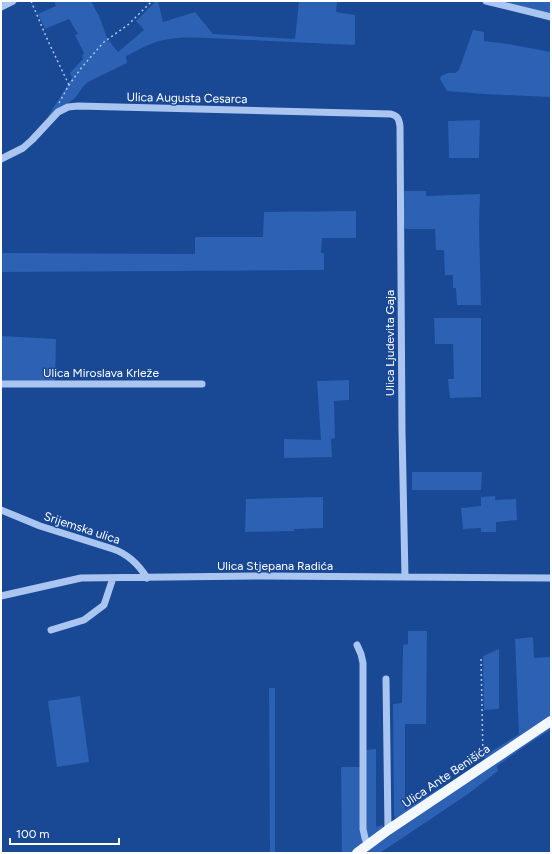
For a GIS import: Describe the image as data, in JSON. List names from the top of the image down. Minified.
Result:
{"streets":{"main road":["Ulica Ante Benišića"],"street":["Ulica Augusta Cesarca","Ulica Ljudevita Gaja","Ulica Miroslava Krleže","Srijemska ulica","Ulica Stjepana Radića"]},"crossings":[["Ulica Augusta Cesarca","Ulica Ljudevita Gaja"],["Ulica Ljudevita Gaja","Ulica Stjepana Radića"],["Srijemska ulica","Ulica Stjepana Radića"]],"scale_bar":"100 m"}
